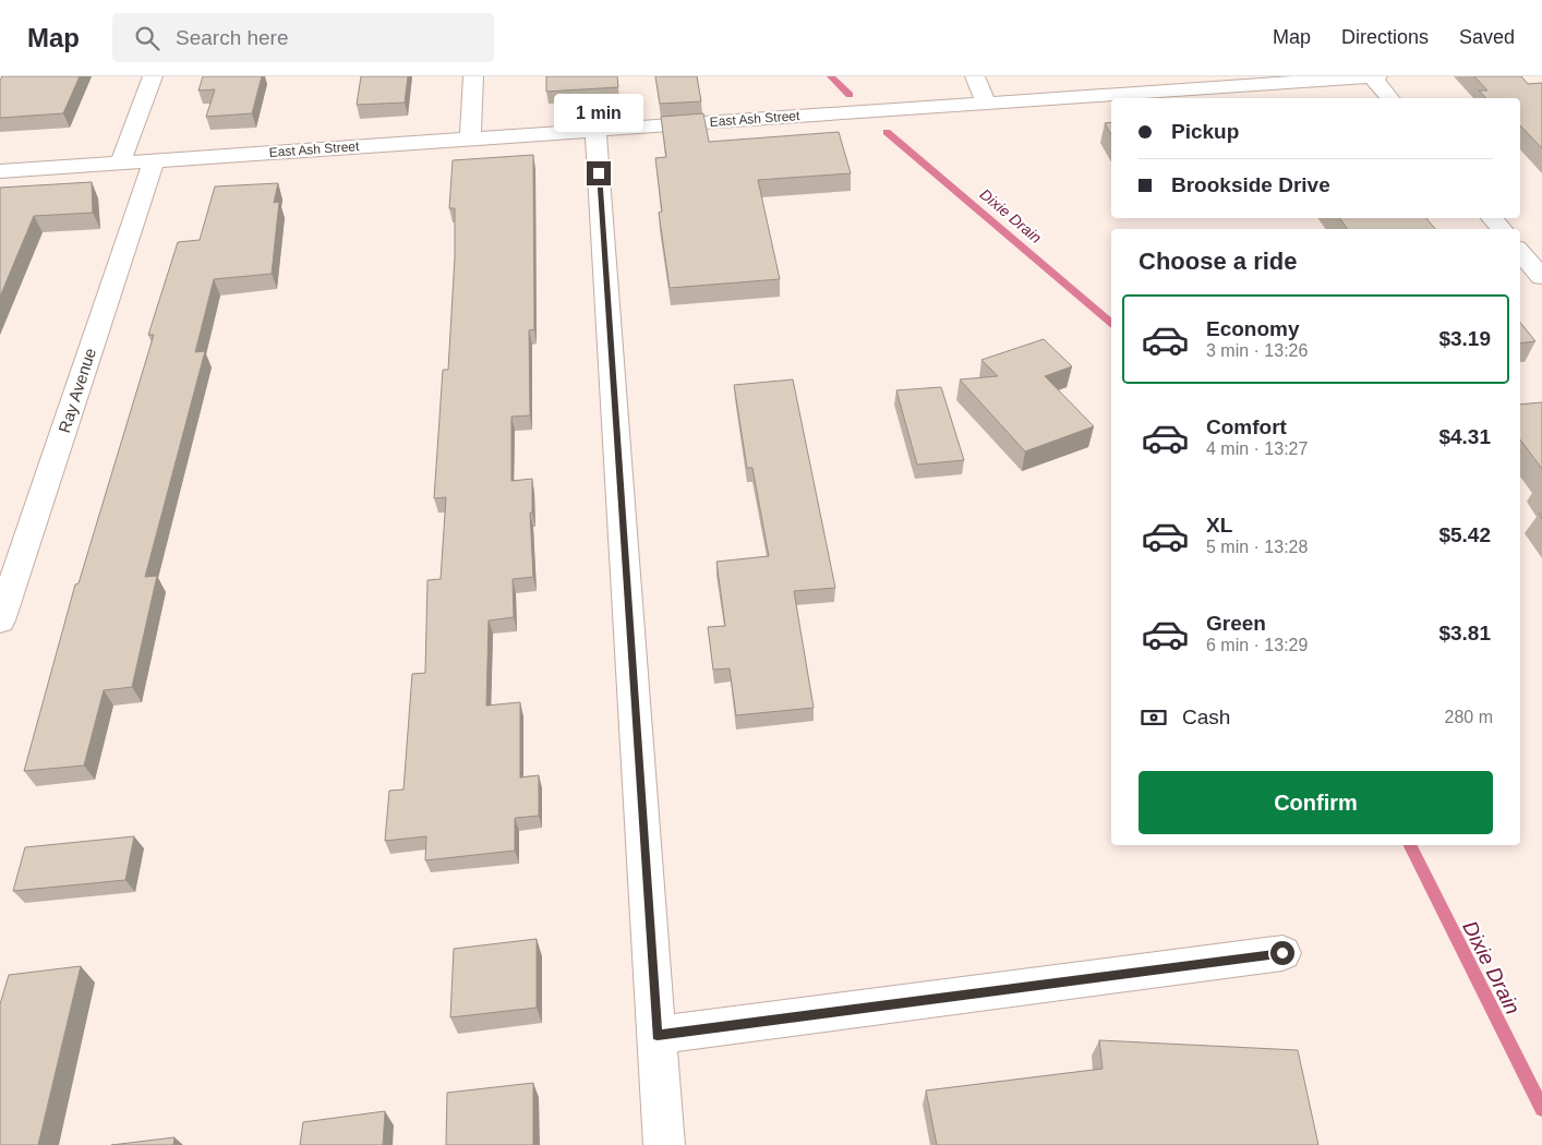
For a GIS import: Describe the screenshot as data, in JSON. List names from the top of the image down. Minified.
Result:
{"streets":{"street":["East Ash Street","Ray Avenue"]},"crossings":[["East Ash Street","Ray Avenue"]],"water":["Dixie Drain"],"page":{"header":"Map","search":"Search here","nav":["Map","Directions","Saved"],"bubble":"1 min","banner":["Pickup","Brookside Drive"],"heading":"Choose a ride","list":[{"name":"Economy","note":"3 min · 13:26","value":"$3.19"},{"name":"Comfort","note":"4 min · 13:27","value":"$4.31"},{"name":"XL","note":"5 min · 13:28","value":"$5.42"},{"name":"Green","note":"6 min · 13:29","value":"$3.81"}],"pay":["Cash","280 m"],"buttons":"Confirm"}}
